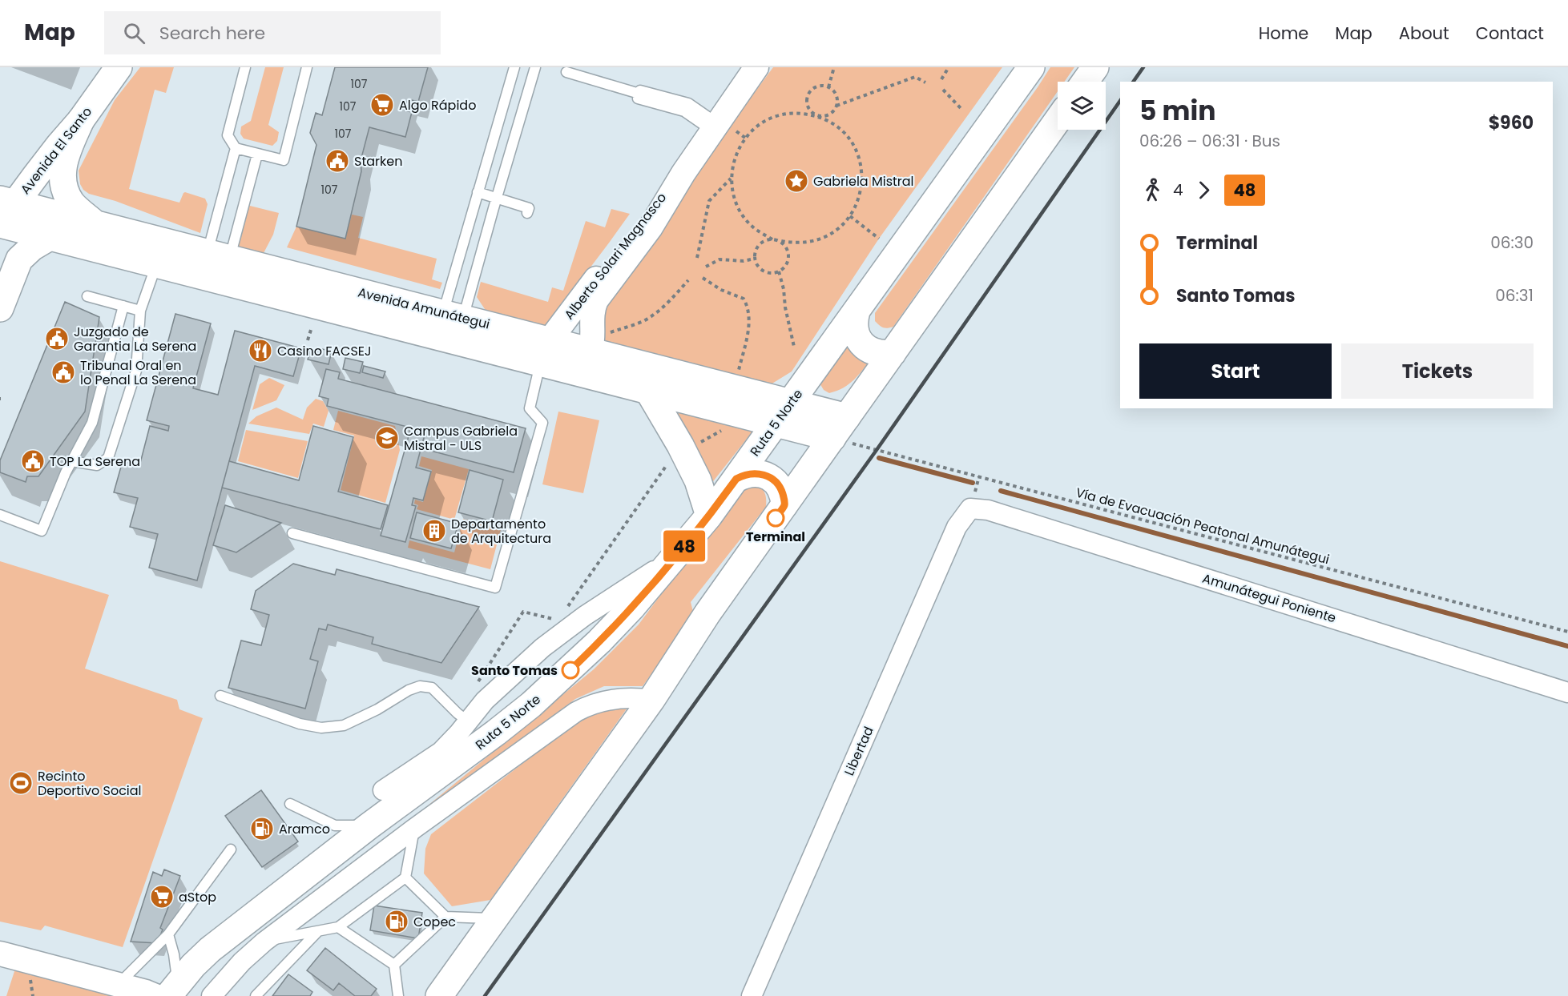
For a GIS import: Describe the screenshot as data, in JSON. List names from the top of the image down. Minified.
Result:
{"streets":{"main road":["Avenida El Santo","Avenida Amunátegui","Ruta 5 Norte"],"street":["Alberto Solari Magnasco","Amunátegui Poniente","Libertad"],"path":["Vía de Evacuación Peatonal Amunátegui"]},"crossings":[["Avenida El Santo","Avenida Amunátegui"],["Alberto Solari Magnasco","Avenida Amunátegui"],["Avenida Amunátegui","Ruta 5 Norte"],["Avenida Amunátegui","Vía de Evacuación Peatonal Amunátegui"],["Amunátegui Poniente","Libertad"]],"places":{"supermarket":["Algo Rápido","aStop"],"public building":["Starken","Juzgado de Garantia La Serena","Tribunal Oral en lo Penal La Serena","TOP La Serena"],"place":["Gabriela Mistral"],"restaurant":["Casino FACSEJ"],"school or university":["Campus Gabriela Mistral - ULS"],"other":["Terminal","Santo Tomas"],"building":["Departamento de Arquitectura"],"sports":["Recinto Deportivo Social"],"fuel station":["Aramco","Copec"]},"lines":["bus line 48"],"house_numbers":["107","107","107","107"],"page":{"header":"Map","search":"Search here","nav":["Home","Map","About","Contact"],"on_map":"48","heading":["5 min","06:26 – 06:31 · Bus","$960"],"legs":["4","48"],"list":[{"name":"Terminal","value":"06:30"},{"name":"Santo Tomas","value":"06:31"}],"buttons":["Start","Tickets"]}}
